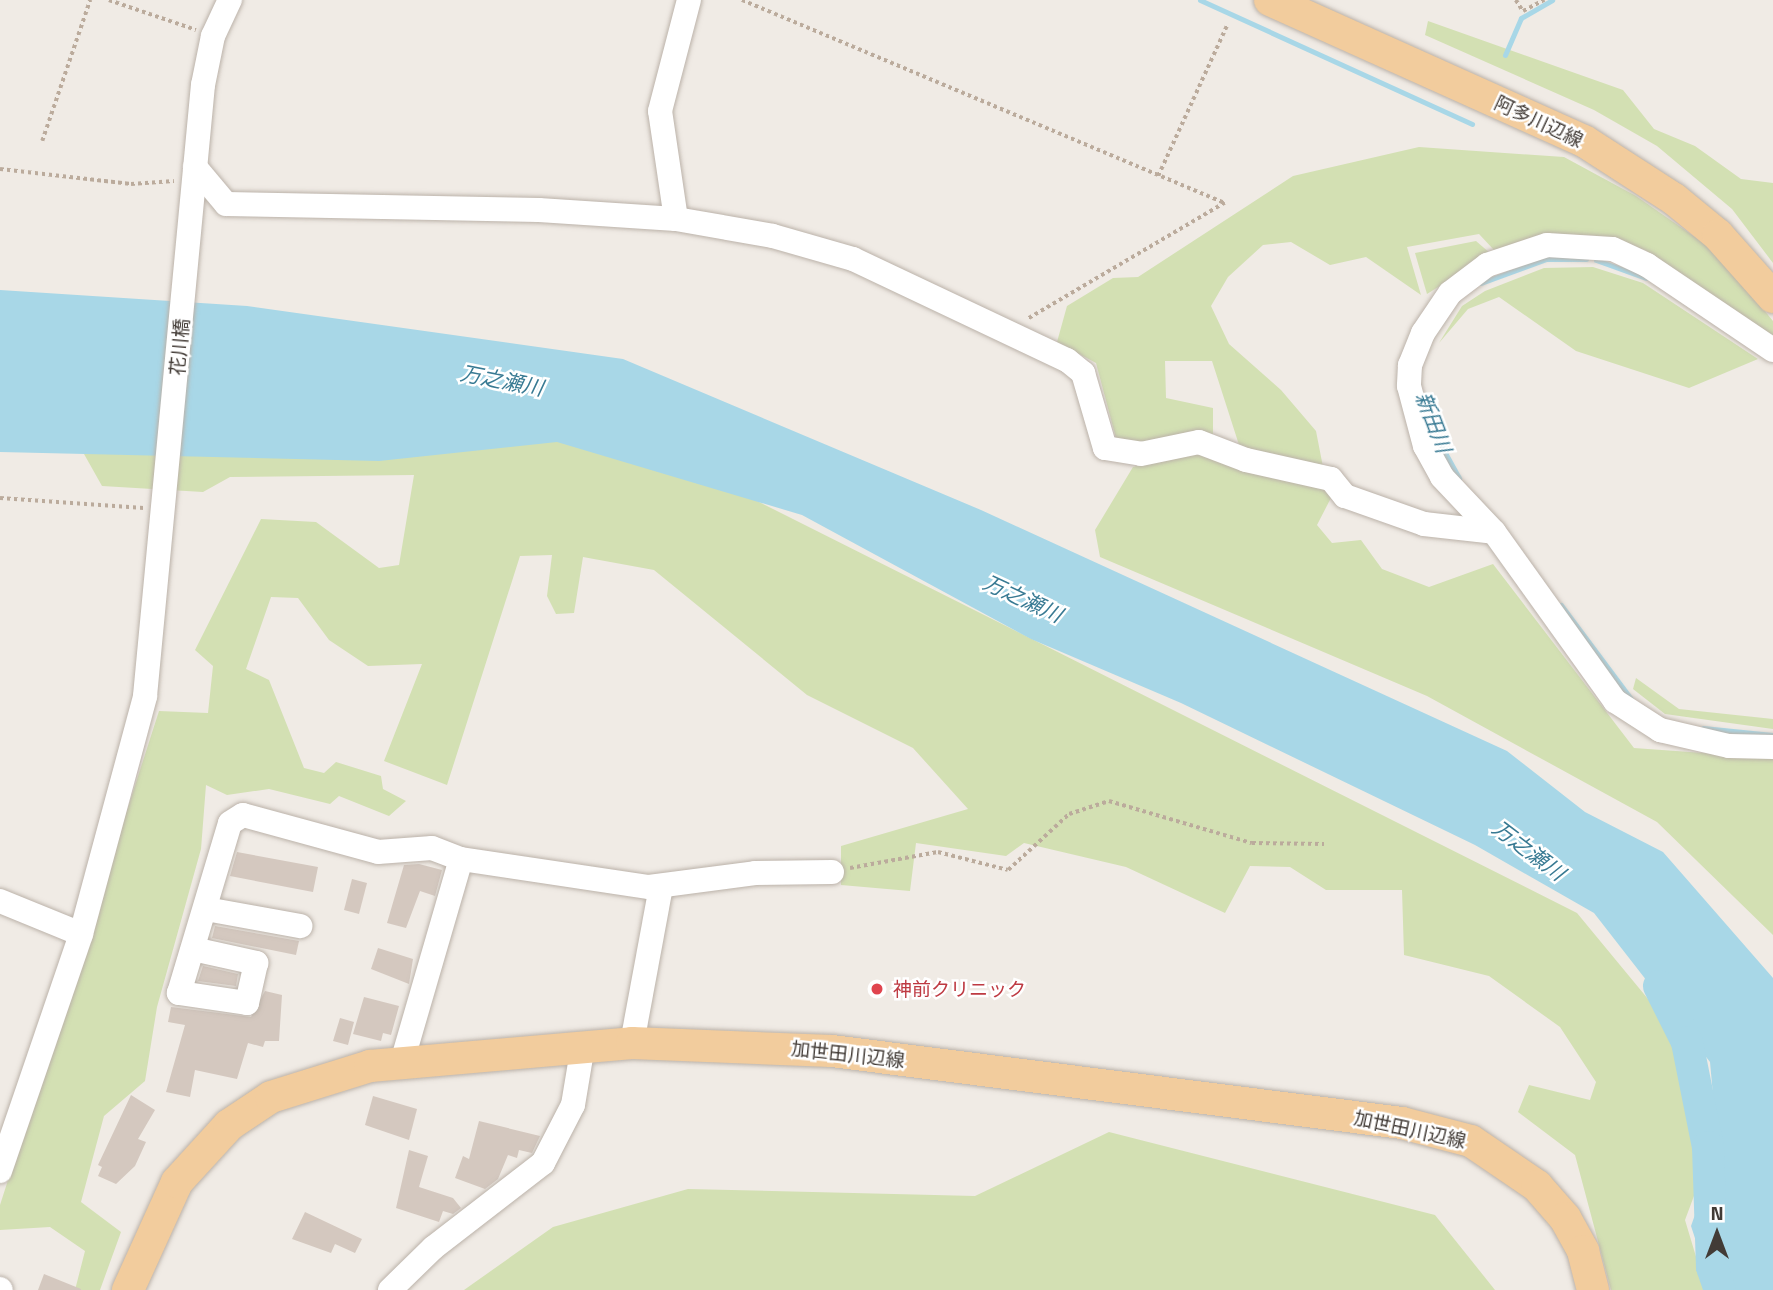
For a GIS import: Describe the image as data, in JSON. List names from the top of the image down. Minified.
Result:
{"streets":{"main road":["阿多川辺線","加世田川辺線"],"street":["花川橋"]},"water":["万之瀬川","新田川"],"places":["神前クリニック"],"north":"top"}
